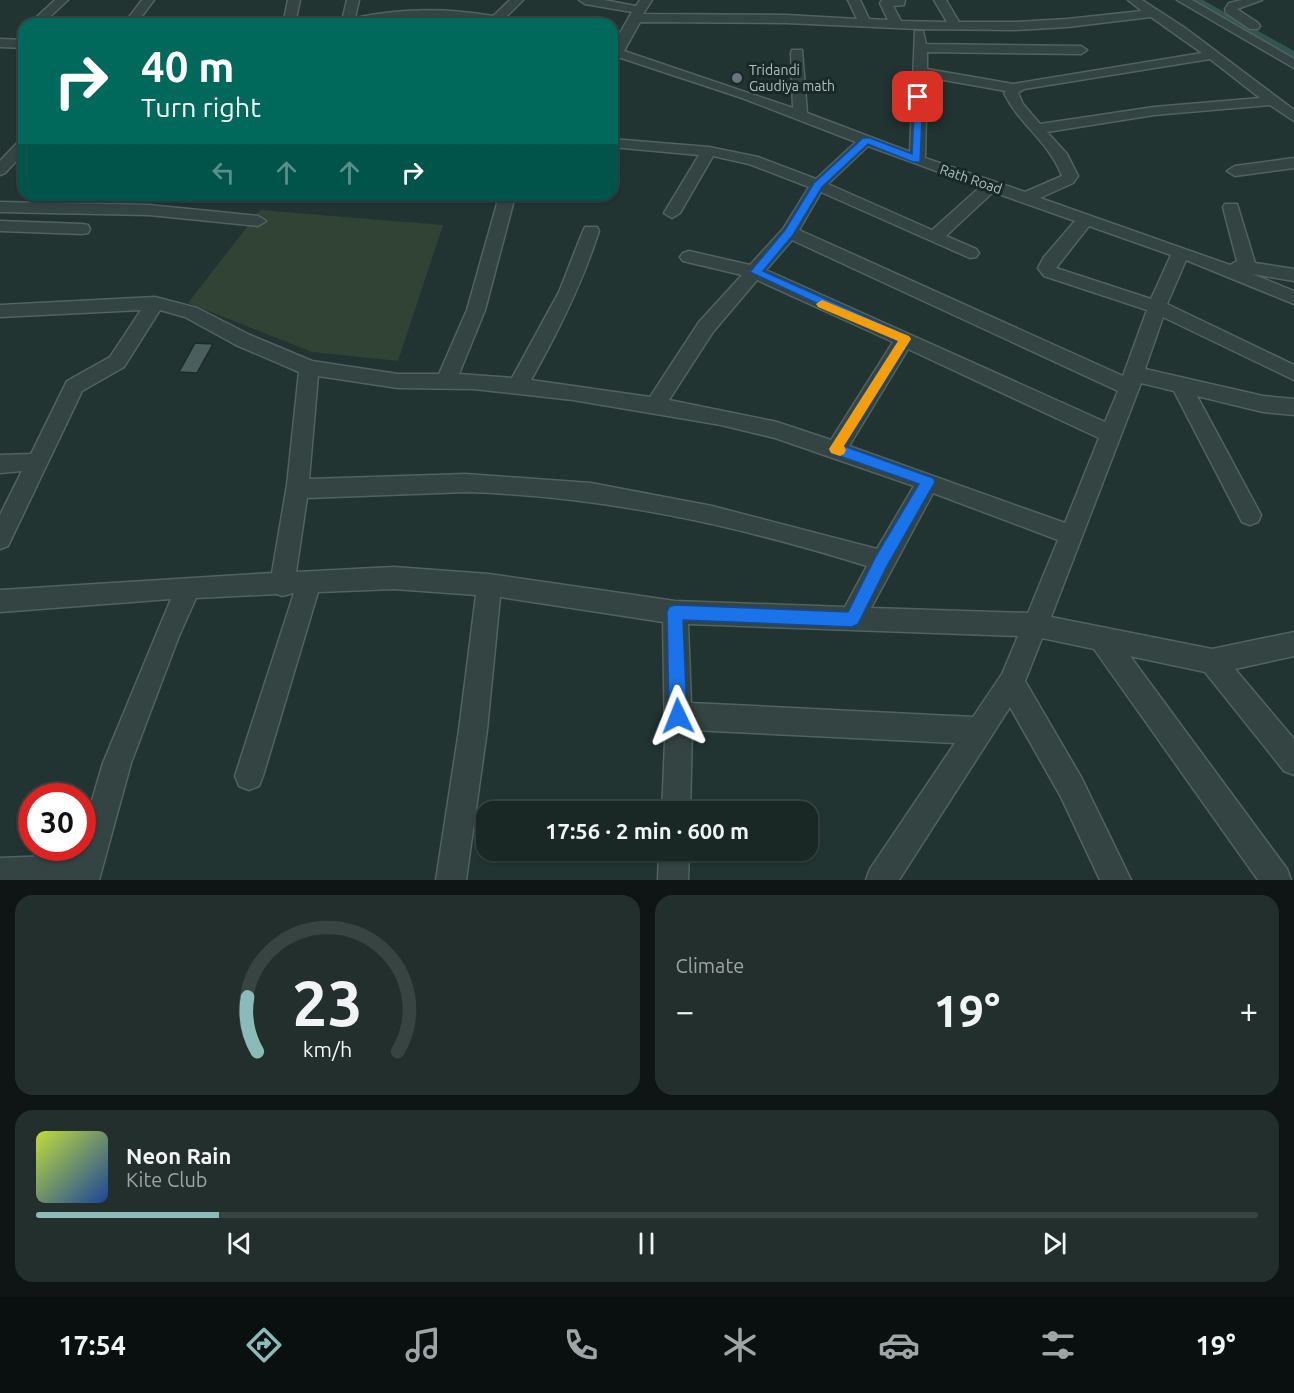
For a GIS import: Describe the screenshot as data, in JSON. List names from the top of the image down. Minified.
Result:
{"streets":{"street":["Rath Road"]},"places":["Tridandi Gaudiya math"],"page":{"turn":["40 m","Turn right"],"limit":"30","trip":"17:56 · 2 min · 600 m","tile":"Climate","heat":["−","19°","+"],"song":["Neon Rain","Kite Club"],"tabs":["17:54","19°"],"gauge":["23","km/h"]}}
